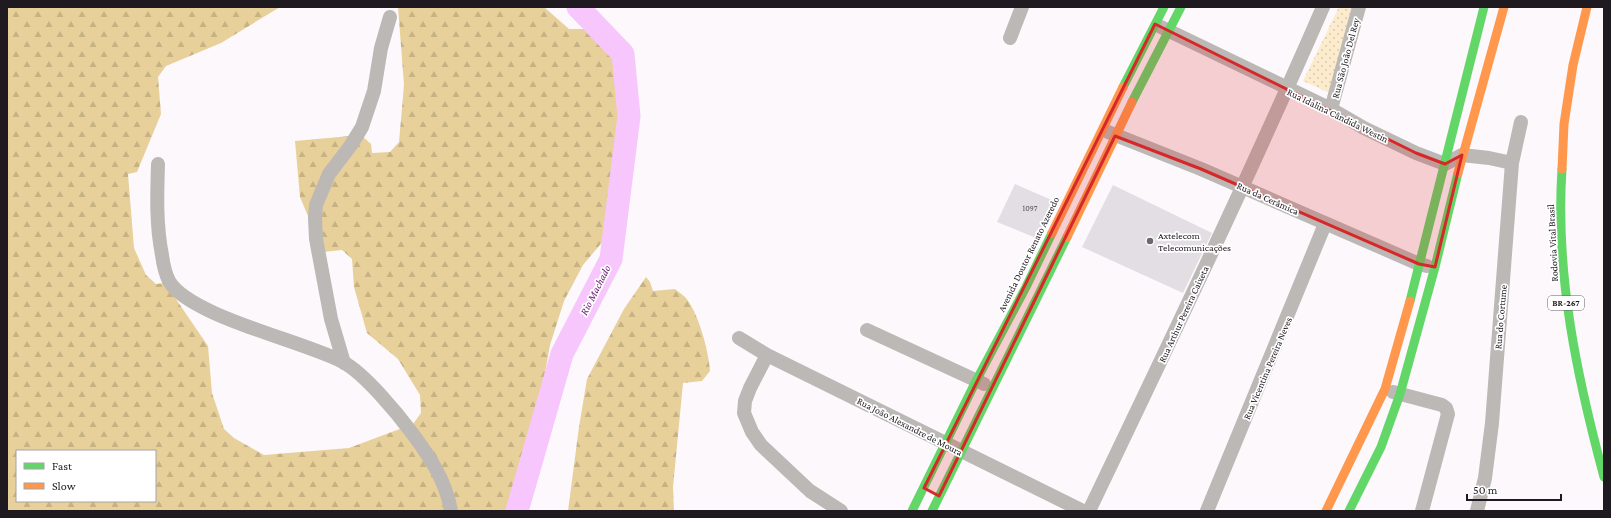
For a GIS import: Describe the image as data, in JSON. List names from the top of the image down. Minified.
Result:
{"streets":{"street":["Rua São João Del Rey","Rua Idalina Cândida Westin","Rua da Cerâmica","Rodovia Vital Brasil","Avenida Doutor Renato Azeredo","BR-267","Rua Arthur Pereira Caixeta","Rua do Cortume","Rua Vicentina Pereira Neves","Rua João Alexandre de Moura"]},"crossings":[["Rua São João Del Rey","Rua Idalina Cândida Westin"],["Rua Idalina Cândida Westin","Avenida Doutor Renato Azeredo"],["Rua Idalina Cândida Westin","Rua Arthur Pereira Caixeta"],["Rua da Cerâmica","Avenida Doutor Renato Azeredo"],["Rua da Cerâmica","Rua Arthur Pereira Caixeta"],["Rua da Cerâmica","Rua Vicentina Pereira Neves"],["Avenida Doutor Renato Azeredo","Rua João Alexandre de Moura"]],"water":["Rio Machado"],"places":["Axtelecom Telecomunicações"],"house_numbers":["1097"],"legend":["Fast","Slow"],"scale_bar":"50 m"}
